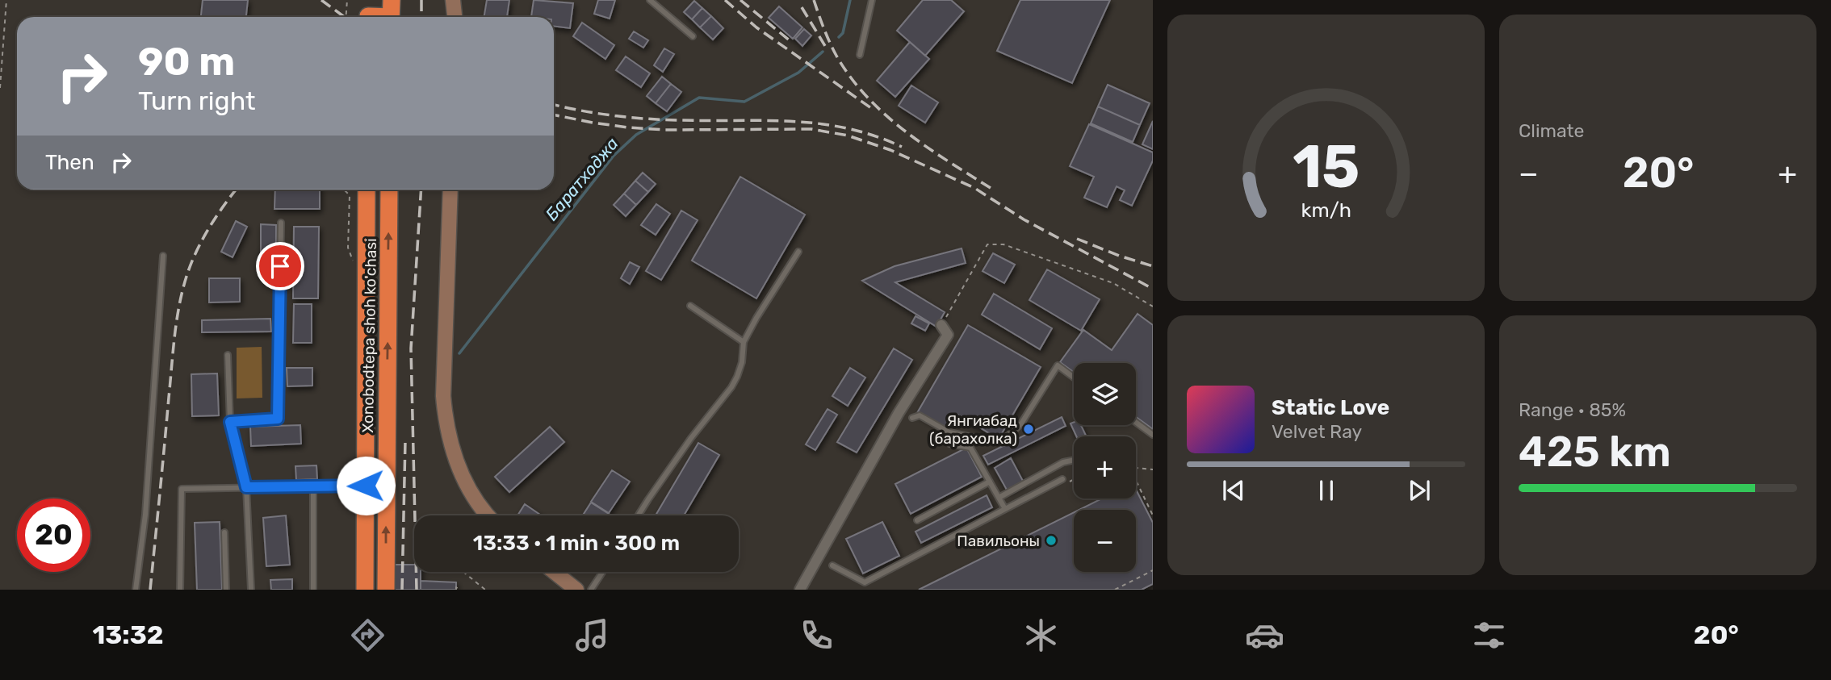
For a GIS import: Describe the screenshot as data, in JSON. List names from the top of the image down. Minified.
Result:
{"streets":{"highway":["Xonobodtepa shoh ko'chasi"]},"water":["Баратходжа"],"places":["Янгиабад (барахолка)","Павильоны"],"page":{"tile":["Climate",["Range · 85%","425 km"]],"turn":["90 m","Turn right"],"then":"Then","heat":["−","20°","+"],"map_buttons":["+","−"],"song":["Static Love","Velvet Ray"],"limit":"20","trip":"13:33 · 1 min · 300 m","tabs":["13:32","20°"],"gauge":["15","km/h"]}}
